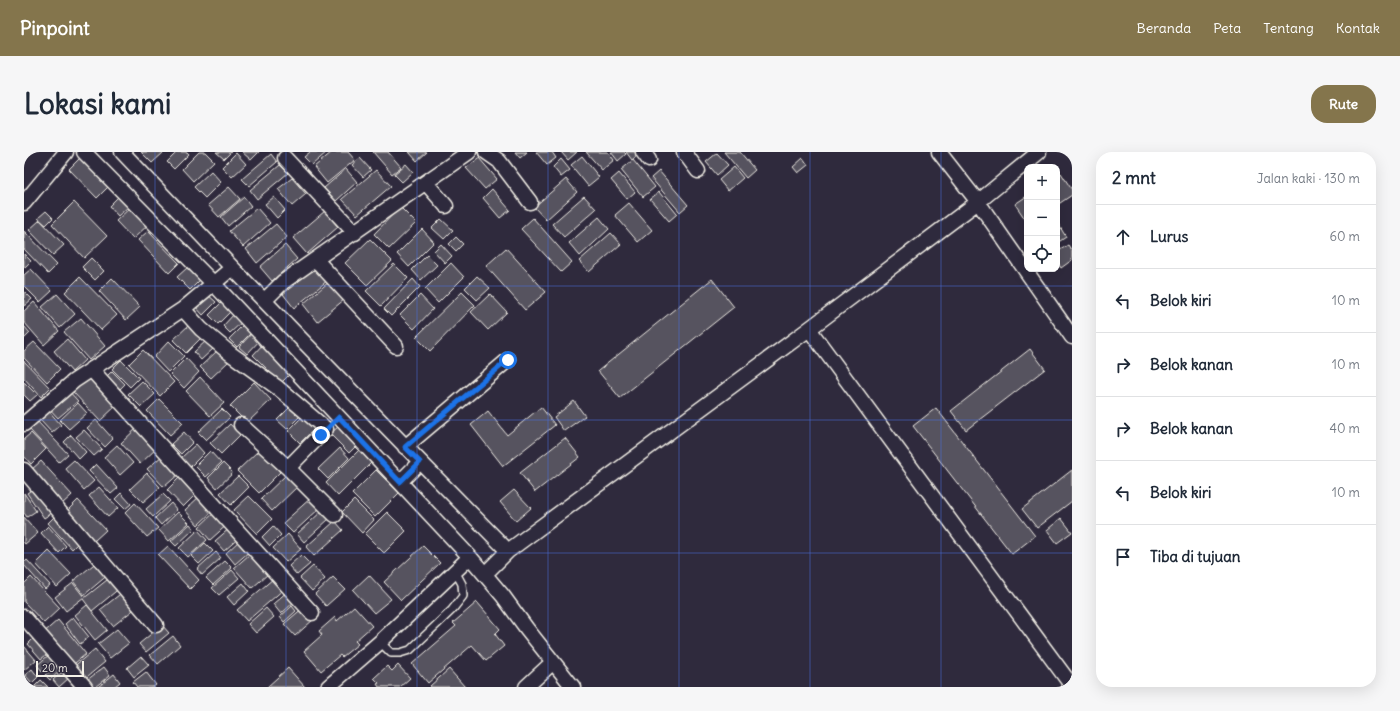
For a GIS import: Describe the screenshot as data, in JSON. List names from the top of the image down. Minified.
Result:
{"scale_bar":"20 m","page":{"header":"Pinpoint","nav":["Beranda","Peta","Tentang","Kontak"],"buttons":"Rute","title":"Lokasi kami","heading":["2 mnt","Jalan kaki · 130 m"],"map_buttons":["+","−"],"list":[["Lurus","60 m"],["Belok kiri","10 m"],["Belok kanan","10 m"],["Belok kanan","40 m"],["Belok kiri","10 m"],"Tiba di tujuan"],"scale":"20 m"}}
